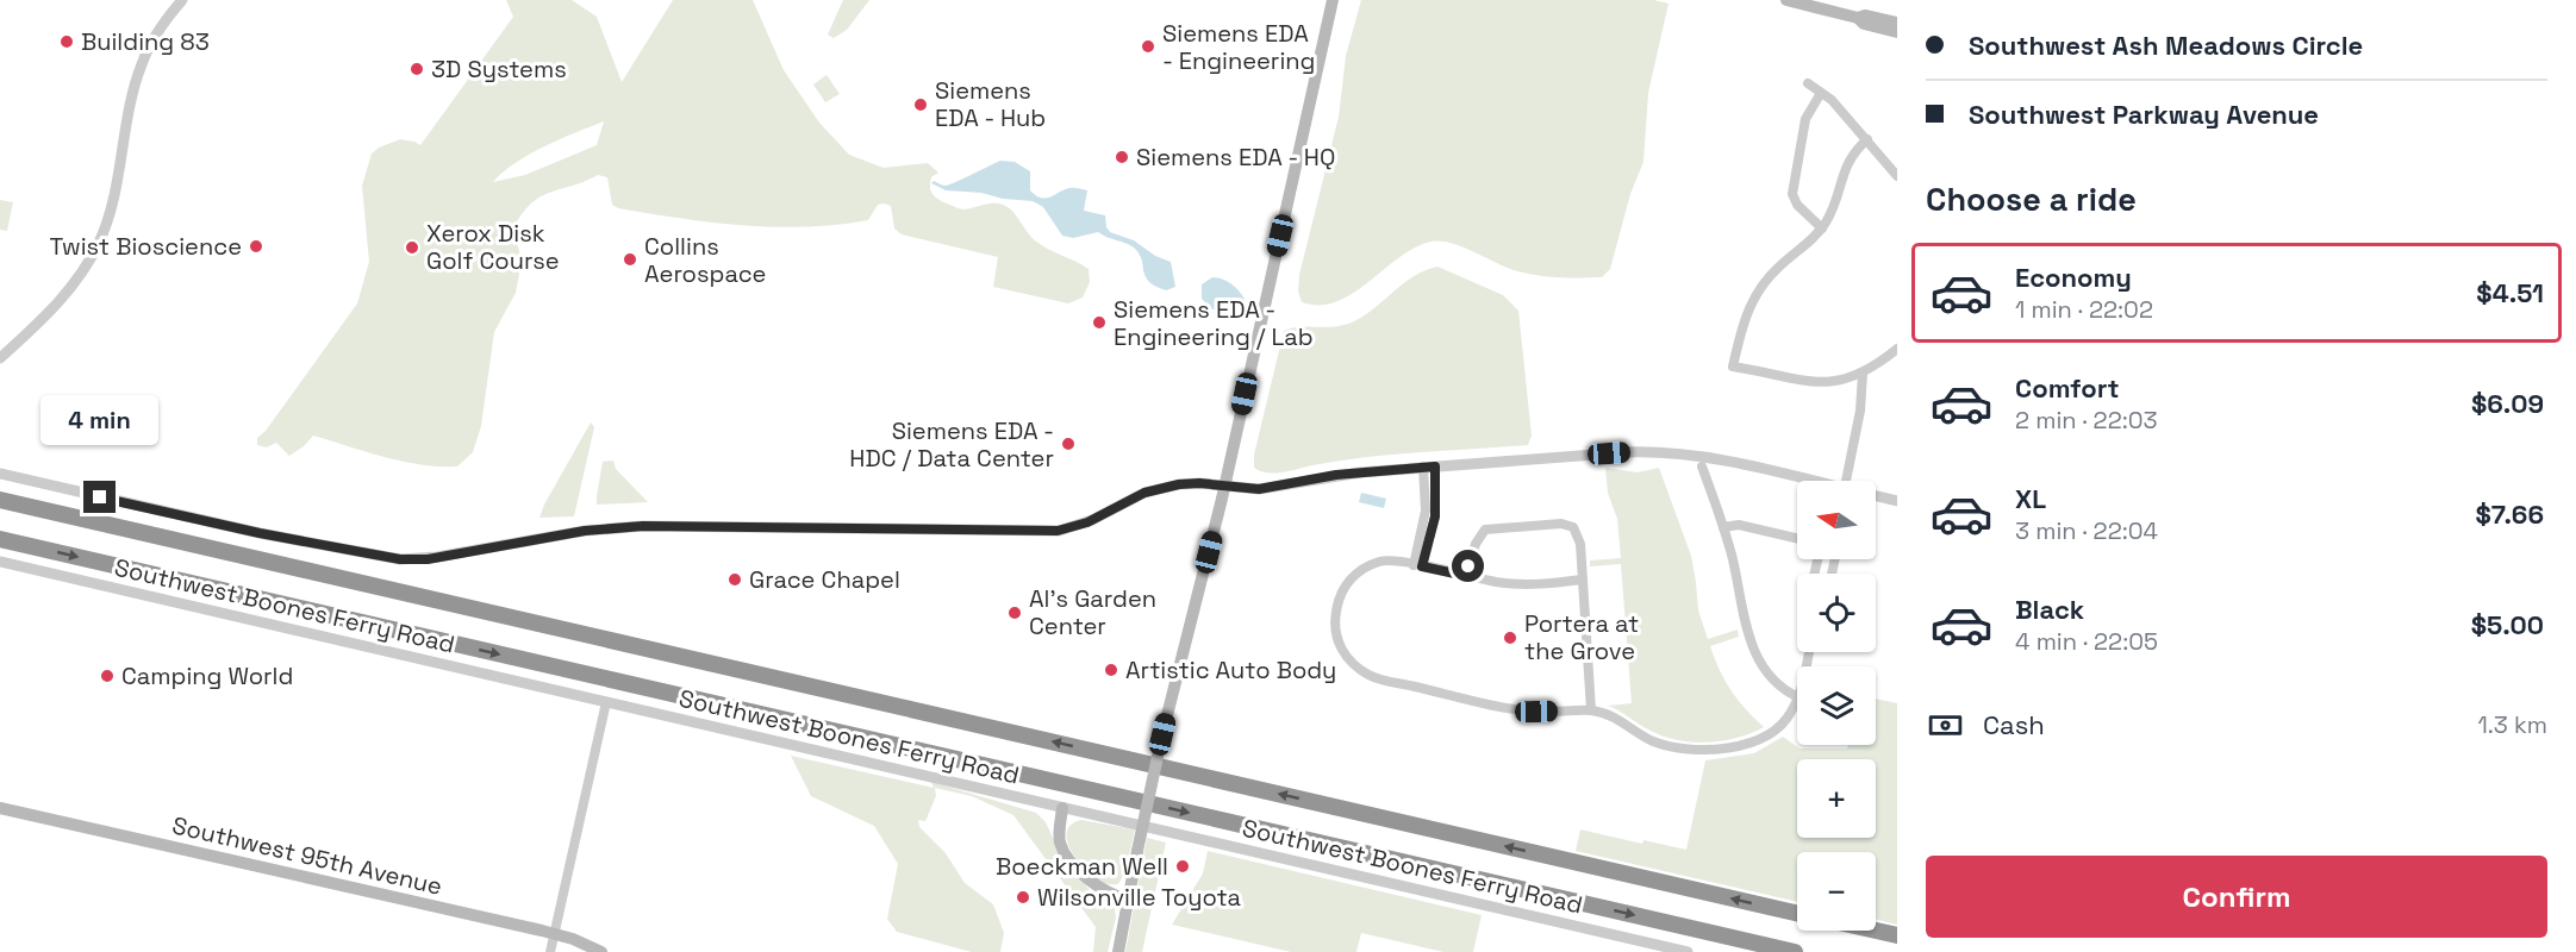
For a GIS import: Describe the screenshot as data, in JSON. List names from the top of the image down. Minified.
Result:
{"streets":{"main road":["Southwest 95th Avenue"],"street":["Southwest Boones Ferry Road"]},"places":["Building 83","Siemens EDA - Engineering","3D Systems","Siemens EDA - Hub","Siemens EDA - HQ","Twist Bioscience","Xerox Disk Golf Course","Collins Aerospace","Siemens EDA - Engineering / Lab","Siemens EDA - HDC / Data Center","Grace Chapel","Al's Garden Center","Portera at the Grove","Artistic Auto Body","Camping World","Boeckman Well","Wilsonville Toyota"],"north":"left","page":{"banner":["Southwest Ash Meadows Circle","Southwest Parkway Avenue"],"heading":"Choose a ride","list":[{"name":"Economy","note":"1 min · 22:02","value":"$4.51"},{"name":"Comfort","note":"2 min · 22:03","value":"$6.09"},{"name":"XL","note":"3 min · 22:04","value":"$7.66"},{"name":"Black","note":"4 min · 22:05","value":"$5.00"}],"bubble":"4 min","map_buttons":["+","−"],"pay":["Cash","1.3 km"],"buttons":"Confirm"}}
